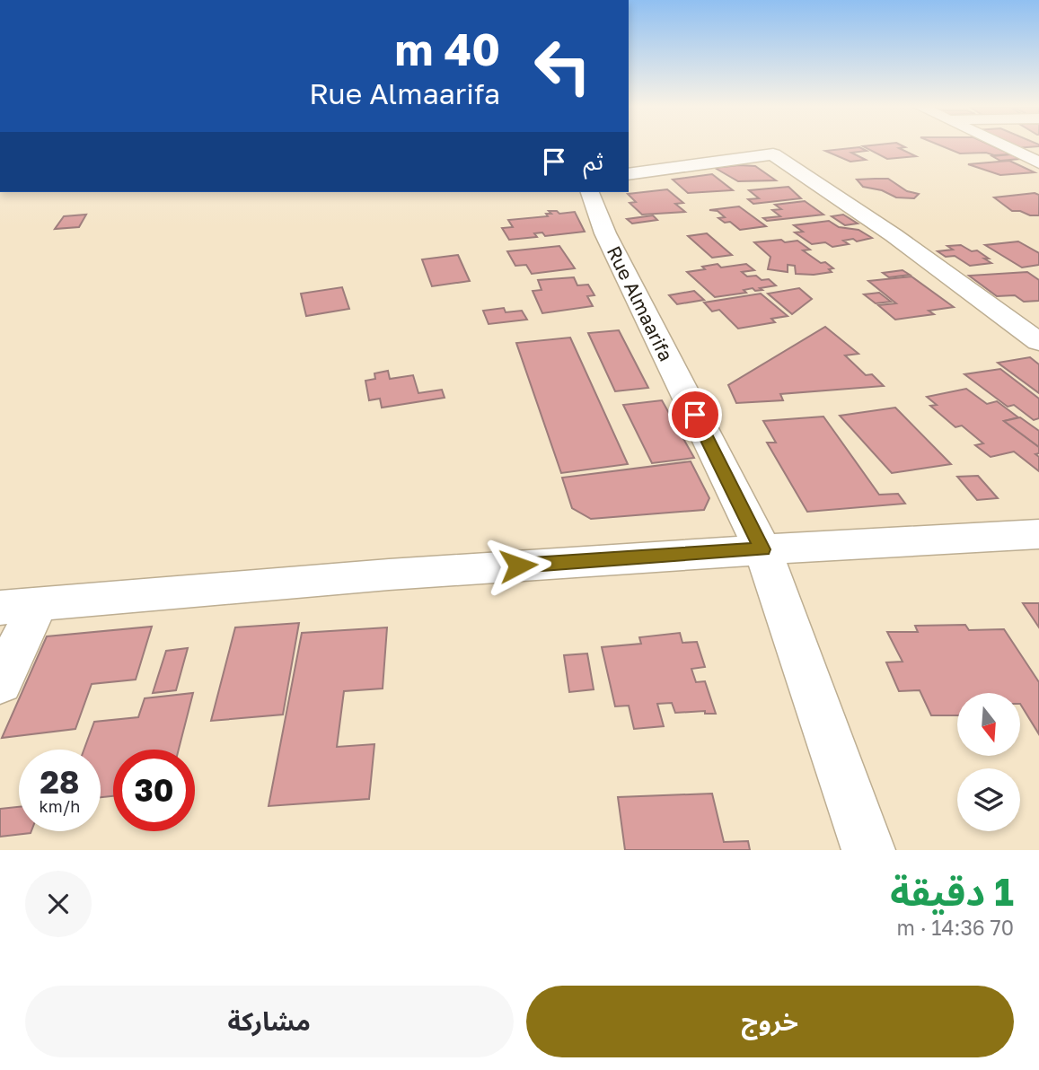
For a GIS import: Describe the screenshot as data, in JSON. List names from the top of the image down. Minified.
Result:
{"streets":{"street":["Rue Almaarifa"]},"north":"bottom","page":{"turn":["40 m","Rue Almaarifa"],"then":"ثم","speed":"28 km/h","limit":"30","heading":["1 دقيقة","70 m · 14:36"],"buttons":["خروج","مشاركة"]}}
